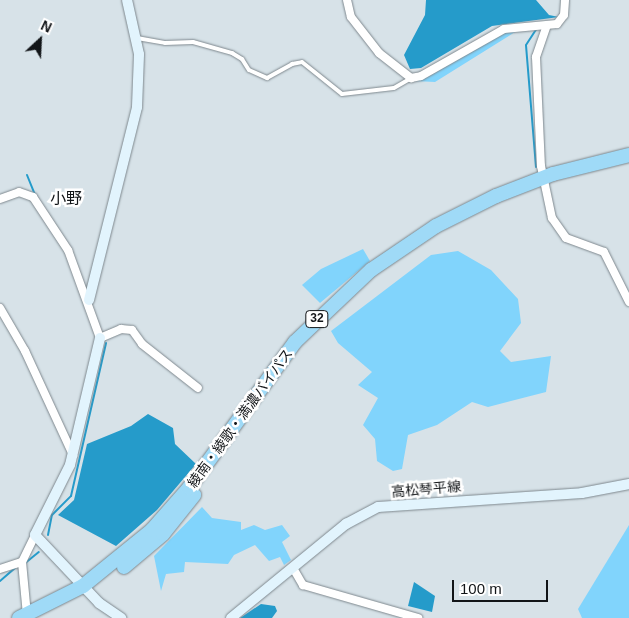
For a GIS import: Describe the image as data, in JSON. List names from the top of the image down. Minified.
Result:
{"streets":{"highway":["32","綾南・綾歌・満濃バイパス"],"street":["高松琴平線"]},"districts":["小野"],"scale_bar":"100 m","north":"top right"}
